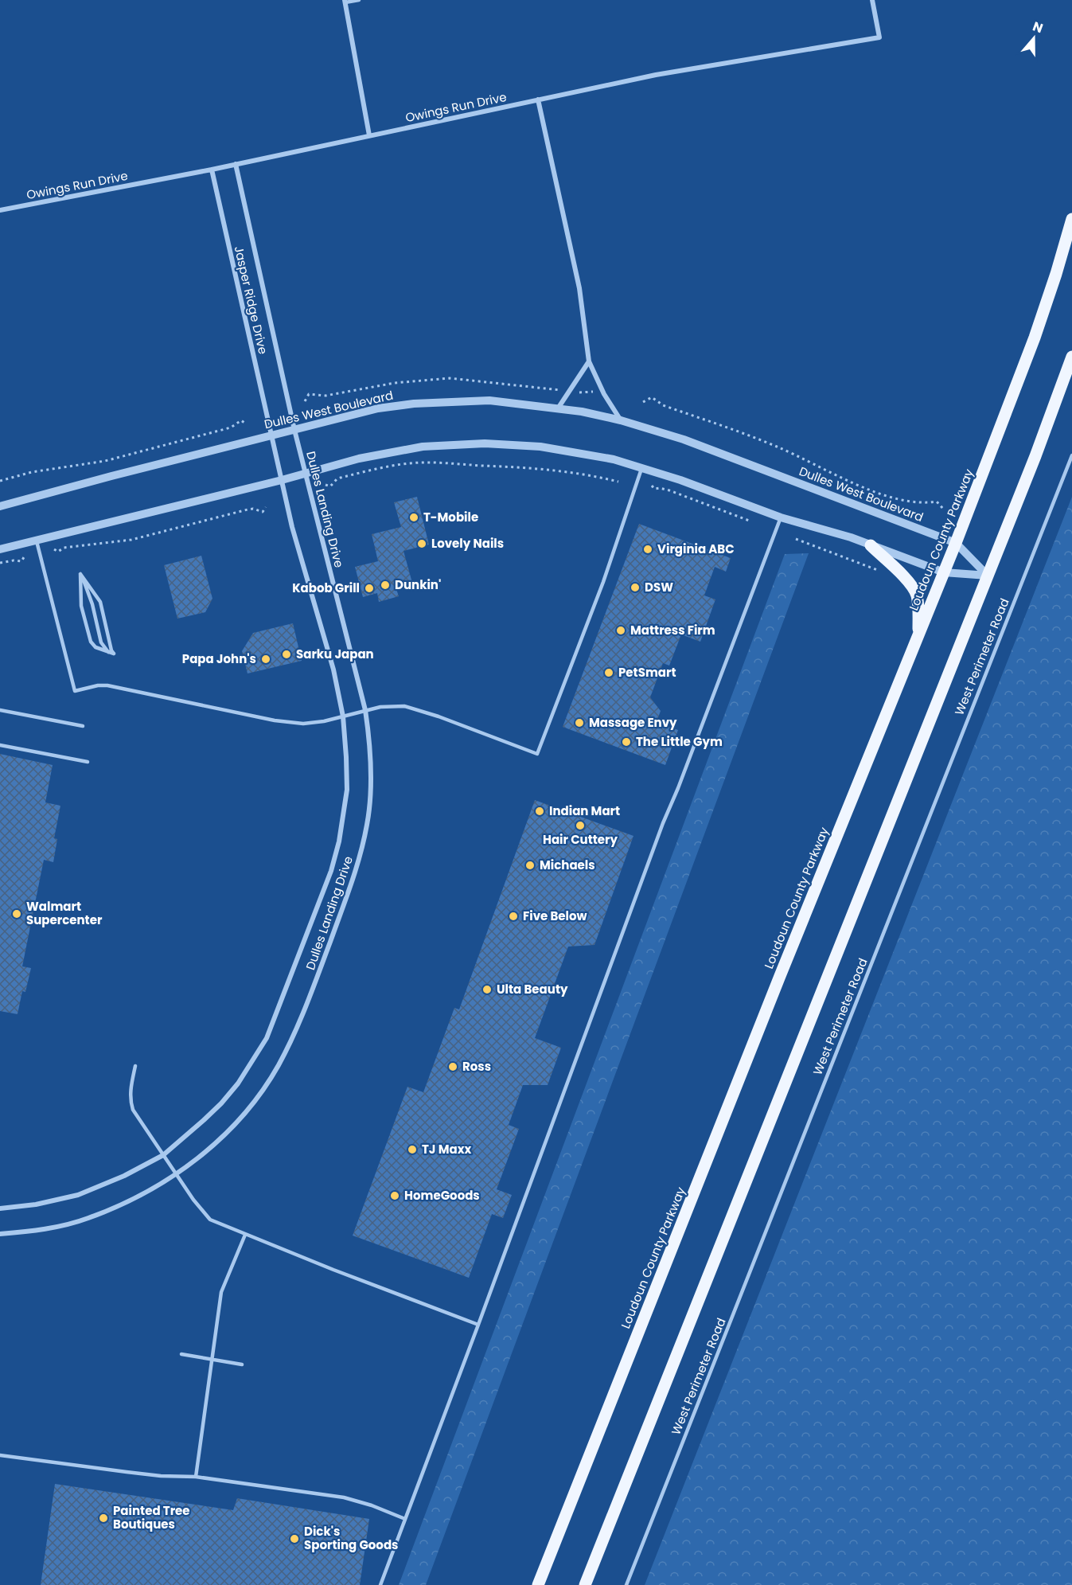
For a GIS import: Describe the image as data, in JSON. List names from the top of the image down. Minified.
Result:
{"streets":{"main road":["Loudoun County Parkway"],"street":["Owings Run Drive","Jasper Ridge Drive","Dulles West Boulevard","Dulles Landing Drive"],"lane":["West Perimeter Road"]},"crossings":[["Owings Run Drive","Jasper Ridge Drive"],["Jasper Ridge Drive","Dulles West Boulevard"],["Jasper Ridge Drive","Dulles Landing Drive"],["Dulles West Boulevard","Dulles Landing Drive"],["Dulles West Boulevard","Loudoun County Parkway"]],"places":["T-Mobile","Lovely Nails","Virginia ABC","Dunkin'","DSW","Kabob Grill","Mattress Firm","Sarku Japan","Papa John's","PetSmart","Massage Envy","The Little Gym","Indian Mart","Hair Cuttery","Michaels","Walmart Supercenter","Five Below","Ulta Beauty","Ross","TJ Maxx","HomeGoods","Painted Tree Boutiques","Dick's Sporting Goods"],"north":"top"}
